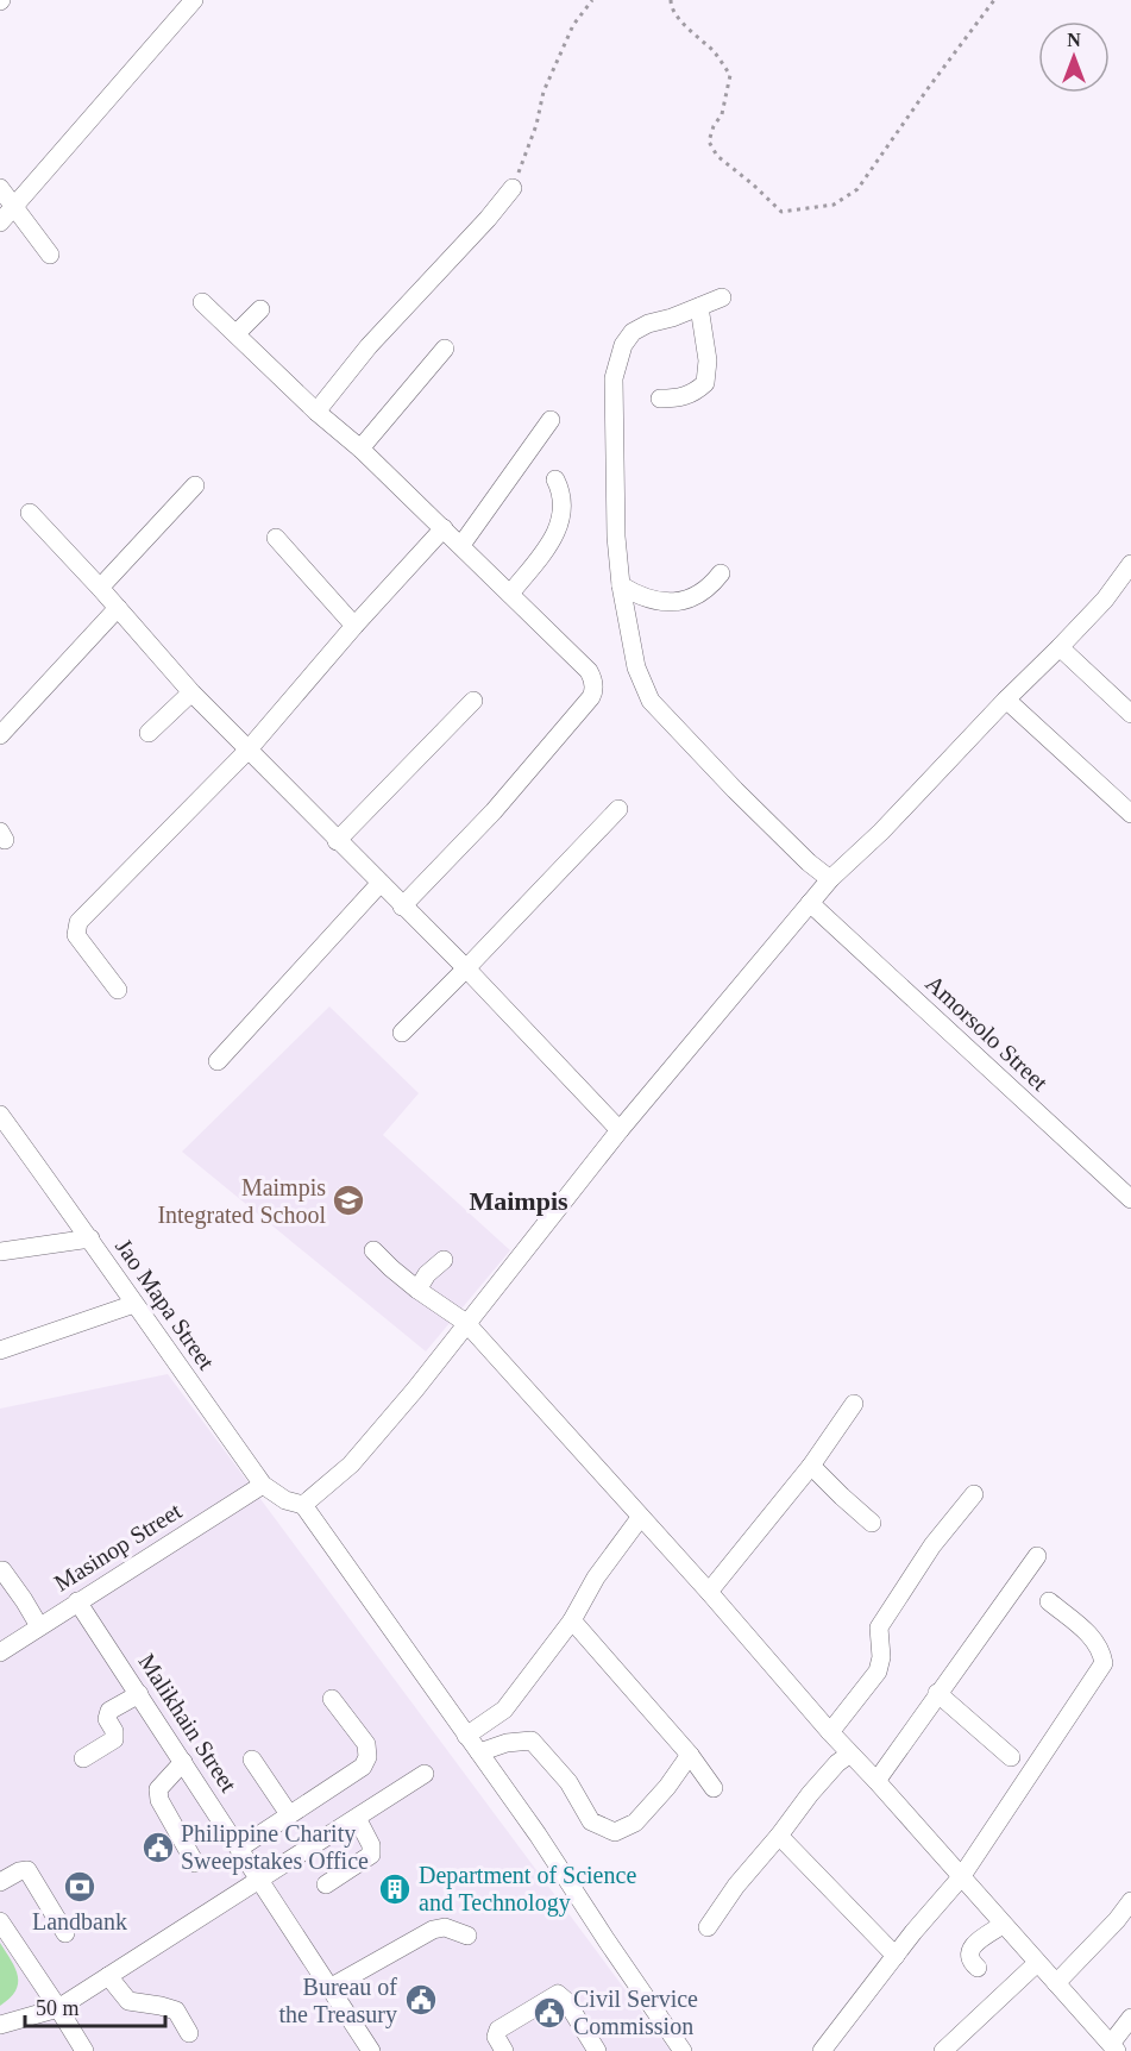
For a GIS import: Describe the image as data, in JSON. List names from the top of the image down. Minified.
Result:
{"streets":{"street":["Amorsolo Street","Jao Mapa Street","Masinop Street","Malikhain Street"]},"crossings":[["Jao Mapa Street","Masinop Street"],["Masinop Street","Malikhain Street"]],"districts":["Maimpis"],"places":{"school or university":["Maimpis Integrated School"],"public building":["Philippine Charity Sweepstakes Office","Bureau of the Treasury","Civil Service Commission"],"bank":["Landbank"],"building":["Department of Science and Technology"]},"scale_bar":"50 m","north":"top"}
